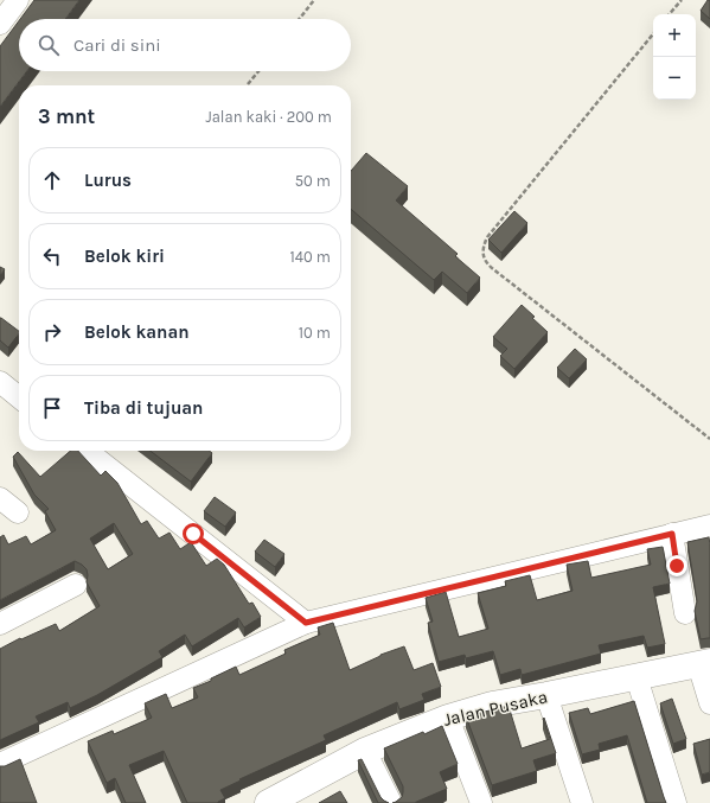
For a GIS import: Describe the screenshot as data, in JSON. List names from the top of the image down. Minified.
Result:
{"streets":{"main road":["Jalan Pusaka"]},"page":{"map_buttons":["+","−"],"search":"Cari di sini","heading":["3 mnt","Jalan kaki · 200 m"],"list":[["Lurus","50 m"],["Belok kiri","140 m"],["Belok kanan","10 m"],"Tiba di tujuan"]}}
